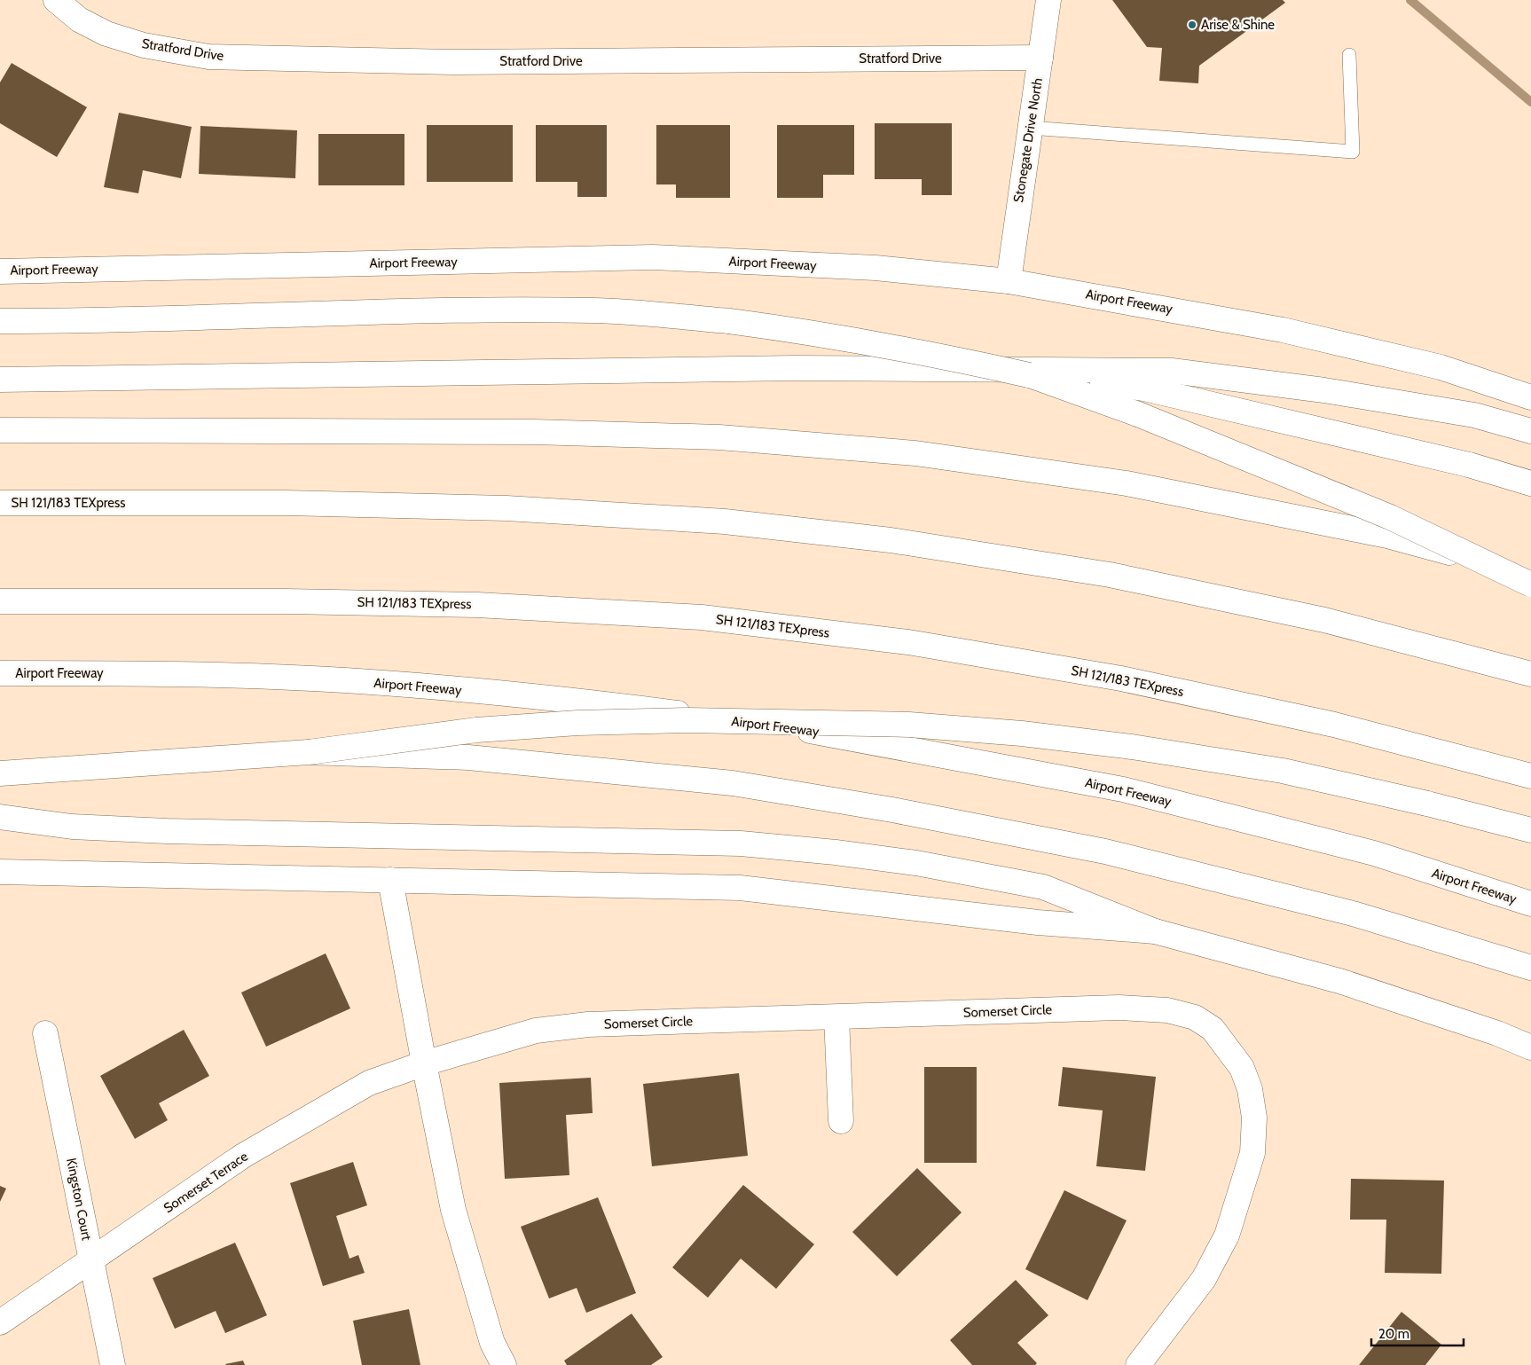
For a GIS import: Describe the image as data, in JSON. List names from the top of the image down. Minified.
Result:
{"streets":{"main road":["Stratford Drive","Stonegate Drive North","Airport Freeway","SH 121/183 TEXpress","Somerset Circle","Somerset Terrace","Kingston Court"]},"crossings":[["Stratford Drive","Stonegate Drive North"],["Stonegate Drive North","Airport Freeway"],["Somerset Circle","Somerset Terrace"],["Somerset Terrace","Kingston Court"]],"places":["Arise & Shine"],"scale_bar":"20 m"}
